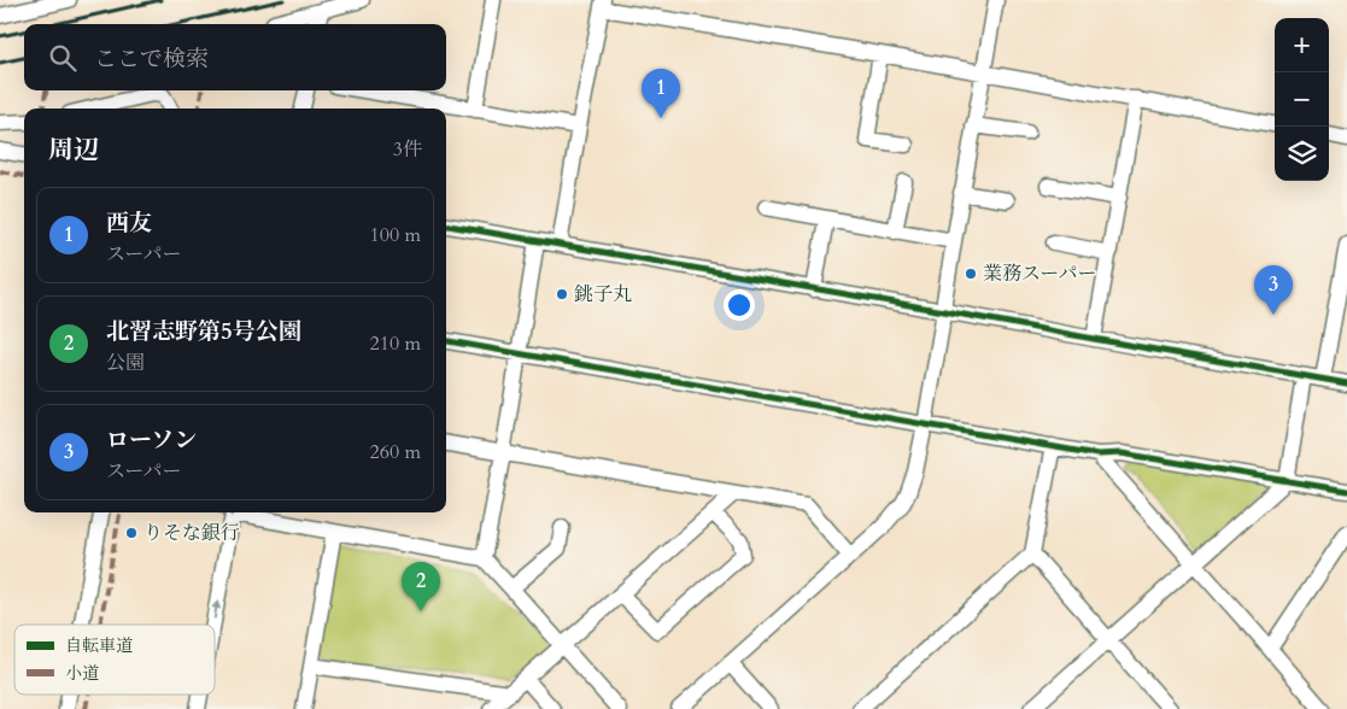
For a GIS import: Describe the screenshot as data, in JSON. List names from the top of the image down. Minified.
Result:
{"places":["業務スーパー","銚子丸","りそな銀行"],"legend":["自転車道","小道"],"page":{"map_buttons":["+","−"],"search":"ここで検索","pins":["1","3","2"],"heading":["周辺","3件"],"list":[{"mark":"1","name":"西友","note":"スーパー","value":"100 m"},{"mark":"2","name":"北習志野第5号公園","note":"公園","value":"210 m"},{"mark":"3","name":"ローソン","note":"スーパー","value":"260 m"}]}}
